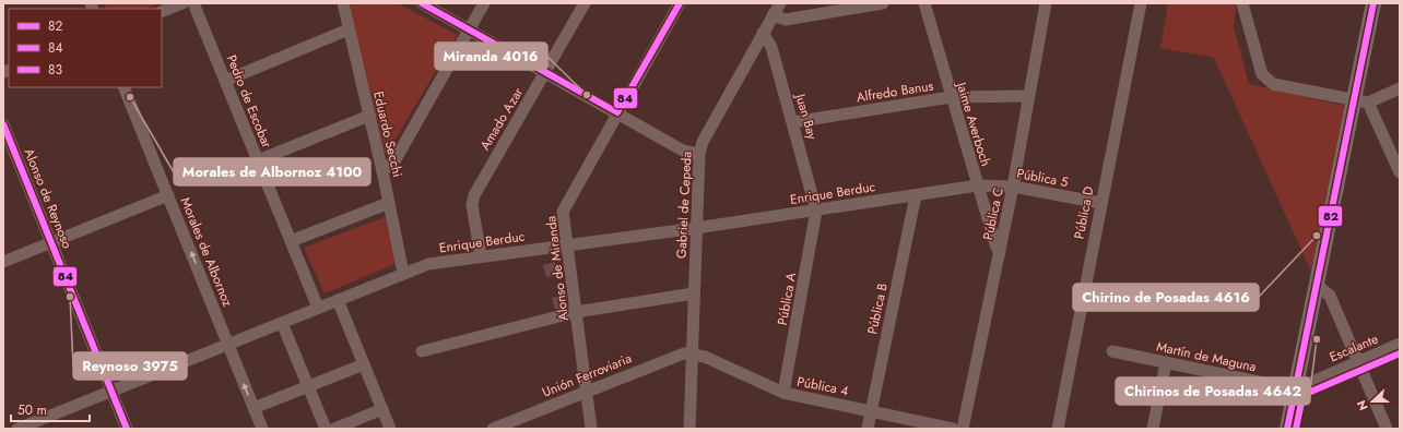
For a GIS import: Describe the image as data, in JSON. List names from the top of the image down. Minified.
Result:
{"streets":{"street":["Alfredo Banus","Pedro de Escobar","Juan Bay","Amado Azar","Jaime Averboch","Eduardo Secchi","Pública 5","Enrique Berduc","Alonso de Reynoso","Gabriel de Cepeda","Pública D","Pública C","Morales de Albornoz","Alonso de Miranda","Pública A","Pública B","Escalante","Martín de Maguna","Unión Ferroviaria","Pública 4"]},"crossings":[["Alfredo Banus","Juan Bay"],["Alfredo Banus","Jaime Averboch"],["Alfredo Banus","Pública C"],["Pedro de Escobar","Enrique Berduc"],["Juan Bay","Enrique Berduc"],["Juan Bay","Gabriel de Cepeda"],["Juan Bay","Pública A"],["Amado Azar","Enrique Berduc"],["Jaime Averboch","Pública 5"],["Jaime Averboch","Enrique Berduc"],["Jaime Averboch","Pública C"],["Eduardo Secchi","Enrique Berduc"],["Pública 5","Enrique Berduc"],["Pública 5","Pública D"],["Pública 5","Pública C"],["Enrique Berduc","Alonso de Reynoso"],["Enrique Berduc","Gabriel de Cepeda"],["Enrique Berduc","Morales de Albornoz"],["Enrique Berduc","Alonso de Miranda"],["Enrique Berduc","Pública A"],["Enrique Berduc","Pública B"],["Gabriel de Cepeda","Unión Ferroviaria"],["Gabriel de Cepeda","Pública 4"],["Alonso de Miranda","Unión Ferroviaria"],["Pública A","Pública 4"],["Pública B","Pública 4"],["Escalante","Martín de Maguna"],["Unión Ferroviaria","Pública 4"]],"places":["Miranda 4016","Morales de Albornoz 4100","Chirino de Posadas 4616","Reynoso 3975","Chirinos de Posadas 4642"],"lines":["transit line 82","transit line 84","transit line 83"],"legend":["82","84","83"],"scale_bar":"50 m","north":"left"}
